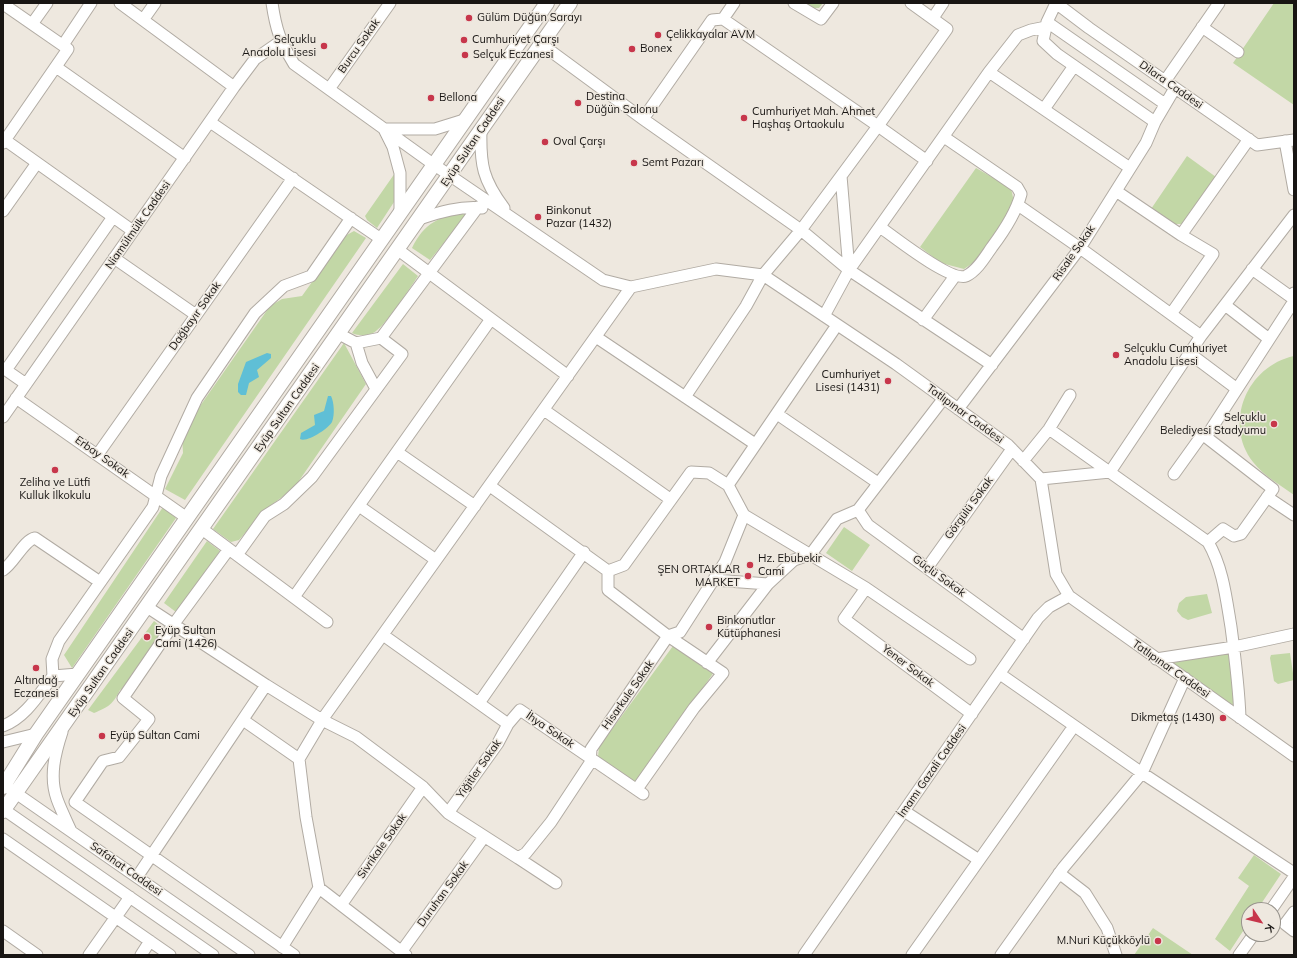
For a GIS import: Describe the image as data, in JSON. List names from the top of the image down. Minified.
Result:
{"streets":{"main road":["Eyüp Sultan Caddesi"],"street":["Burcu Sokak","Dilara Caddesi","Niamülmülk Caddesi","Risale Sokak","Dağbayır Sokak","Tatlıpınar Caddesi","Erbay Sokak","Görgülü Sokak","Güçlü Sokak","Yener Sokak","Hisarkule Sokak","İhya Sokak","Yiğitler Sokak","İmamı Gazali Caddesi","Sivrikale Sokak","Safahat Caddesi","Duruhan Sokak"]},"crossings":[["Dilara Caddesi","Risale Sokak"],["Eyüp Sultan Caddesi","Erbay Sokak"],["Eyüp Sultan Caddesi","Safahat Caddesi"],["Niamülmülk Caddesi","Erbay Sokak"],["Risale Sokak","Tatlıpınar Caddesi"],["Dağbayır Sokak","Erbay Sokak"],["Tatlıpınar Caddesi","Görgülü Sokak"],["Tatlıpınar Caddesi","İmamı Gazali Caddesi"],["Görgülü Sokak","Güçlü Sokak"],["Güçlü Sokak","İmamı Gazali Caddesi"],["Yener Sokak","İmamı Gazali Caddesi"],["Hisarkule Sokak","İhya Sokak"],["İhya Sokak","Yiğitler Sokak"]],"places":["Gülüm Düğün Sarayı","Çelikkayalar AVM","Cumhuriyet Çarşı","Selçuklu Anadolu Lisesi","Bonex","Selçuk Eczanesi","Bellona","Destina Düğün Salonu","Cumhuriyet Mah. Ahmet Haşhaş Ortaokulu","Oval Çarşı","Semt Pazarı","Binkonut Pazar (1432)","Selçuklu Cumhuriyet Anadolu Lisesi","Cumhuriyet Lisesi (1431)","Selçuklu Belediyesi Stadyumu","Zeliha ve Lütfi Kulluk İlkokulu","Hz. Ebubekir Cami","ŞEN ORTAKLAR MARKET","Binkonutlar Kütüphanesi","Eyüp Sultan Cami (1426)","Altındağ Eczanesi","Dikmetaş (1430)","Eyüp Sultan Cami","M.Nuri Küçükköylü"],"north":"bottom right"}
